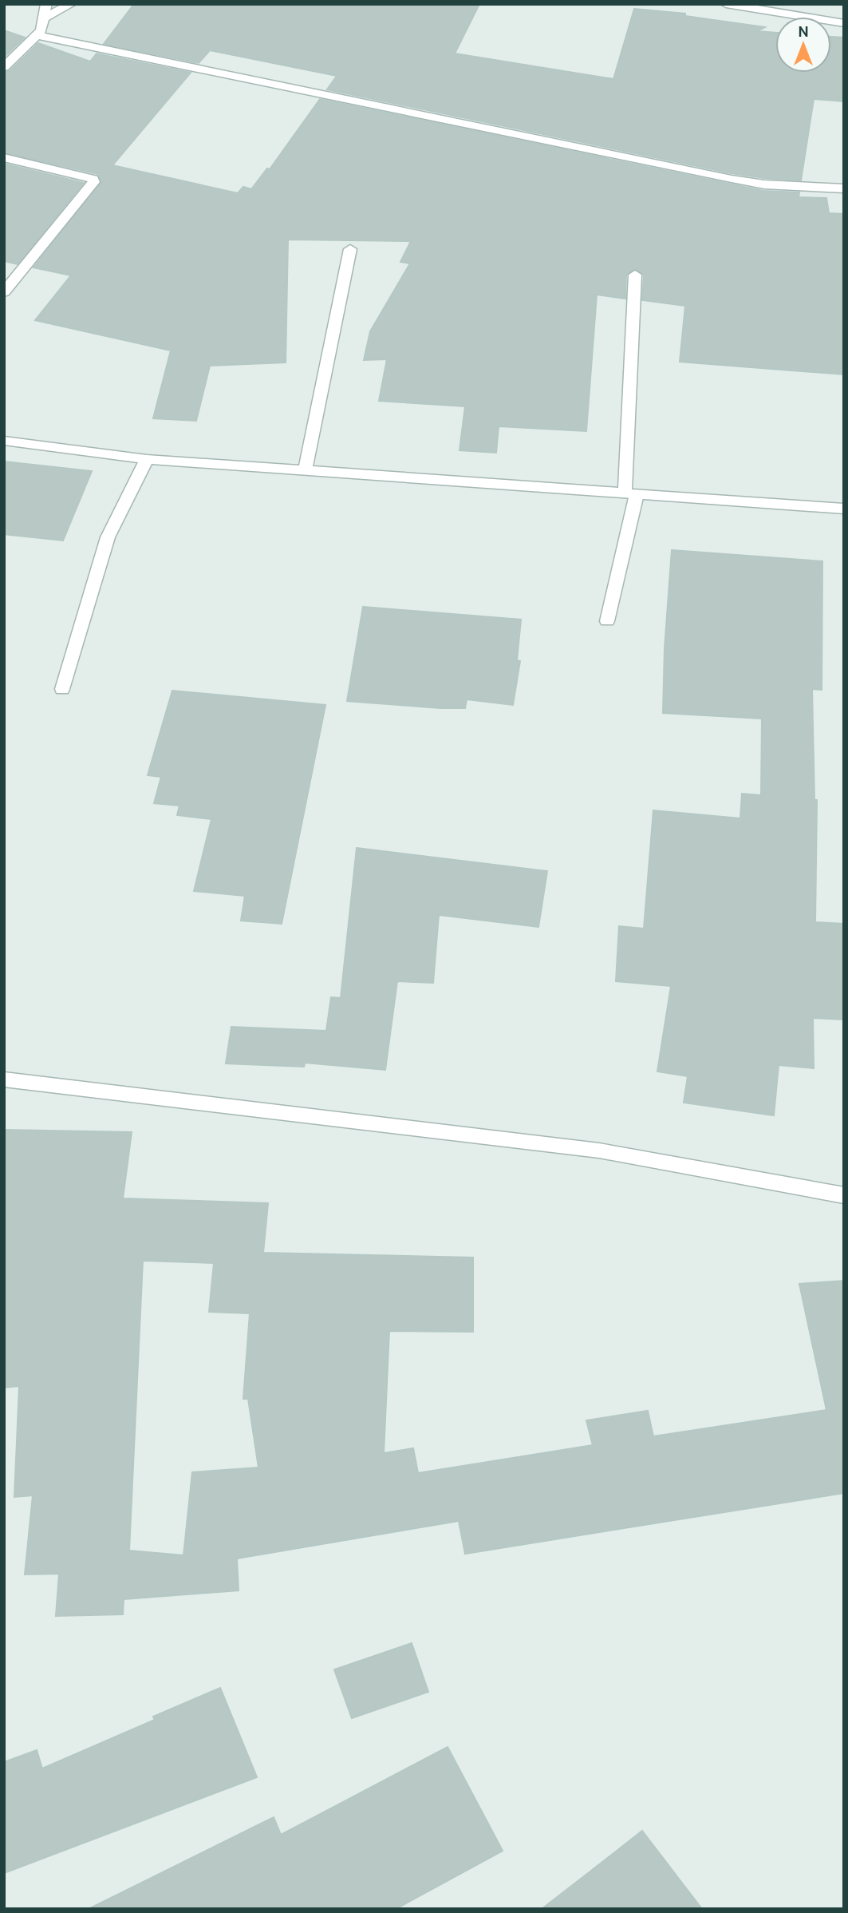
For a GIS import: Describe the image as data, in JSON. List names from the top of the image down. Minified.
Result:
{"north":"top"}
